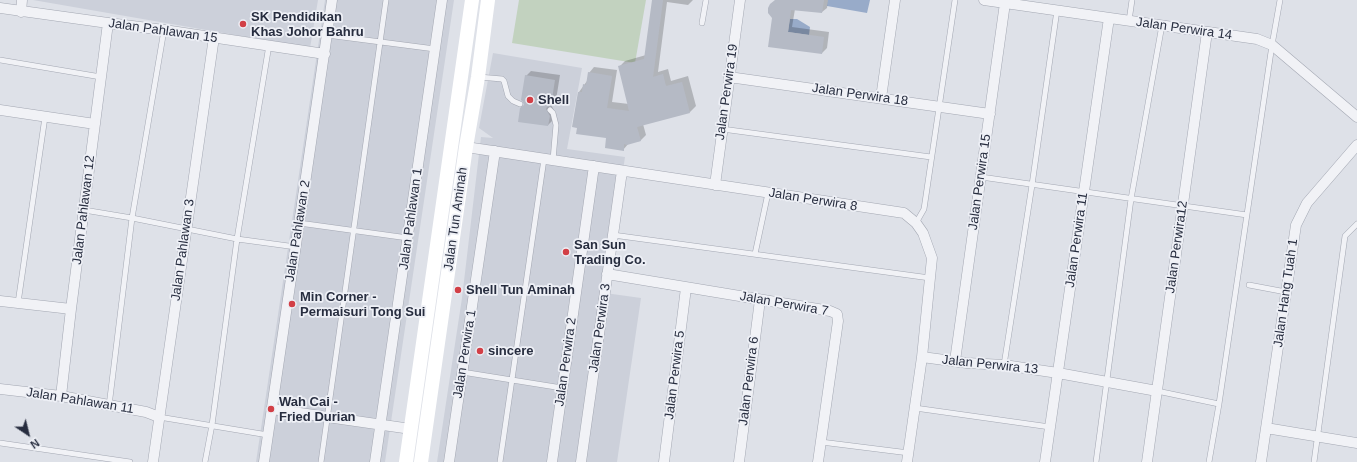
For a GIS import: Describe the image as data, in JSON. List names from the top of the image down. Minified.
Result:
{"streets":{"main road":["Jalan Tun Aminah"],"street":["Jalan Perwira 14","Jalan Pahlawan 15","Jalan Perwira 19","Jalan Perwira 18","Jalan Perwira 15","Jalan Perwira 8","Jalan Pahlawan 12","Jalan Pahlawan 1","Jalan Pahlawan 2","Jalan Perwira 11","Jalan Perwira12","Jalan Pahlawan 3","Jalan Hang Tuah 1","Jalan Perwira 7","Jalan Perwira 3","Jalan Perwira 1","Jalan Perwira 2","Jalan Perwira 13","Jalan Perwira 5","Jalan Perwira 6","Jalan Pahlawan 11"]},"crossings":[["Jalan Perwira 14","Jalan Perwira 15"],["Jalan Perwira 14","Jalan Perwira 11"],["Jalan Perwira 14","Jalan Perwira12"],["Jalan Pahlawan 15","Jalan Pahlawan 12"],["Jalan Pahlawan 15","Jalan Pahlawan 2"],["Jalan Pahlawan 15","Jalan Pahlawan 3"],["Jalan Perwira 19","Jalan Perwira 18"],["Jalan Perwira 19","Jalan Perwira 8"],["Jalan Perwira 18","Jalan Perwira 15"],["Jalan Perwira 15","Jalan Perwira 13"],["Jalan Perwira 8","Jalan Tun Aminah"],["Jalan Perwira 8","Jalan Perwira 3"],["Jalan Perwira 8","Jalan Perwira 1"],["Jalan Perwira 8","Jalan Perwira 2"],["Jalan Perwira 8","Jalan Perwira 13"],["Jalan Pahlawan 12","Jalan Pahlawan 11"],["Jalan Perwira 11","Jalan Perwira 13"],["Jalan Perwira12","Jalan Perwira 13"],["Jalan Pahlawan 3","Jalan Pahlawan 11"],["Jalan Perwira 7","Jalan Perwira 3"],["Jalan Perwira 7","Jalan Perwira 5"],["Jalan Perwira 7","Jalan Perwira 6"]],"places":["SK Pendidikan Khas Johor Bahru","Shell","San Sun Trading Co.","Shell Tun Aminah","Min Corner - Permaisuri Tong Sui","sincere","Wah Cai - Fried Durian"],"north":"bottom right"}
